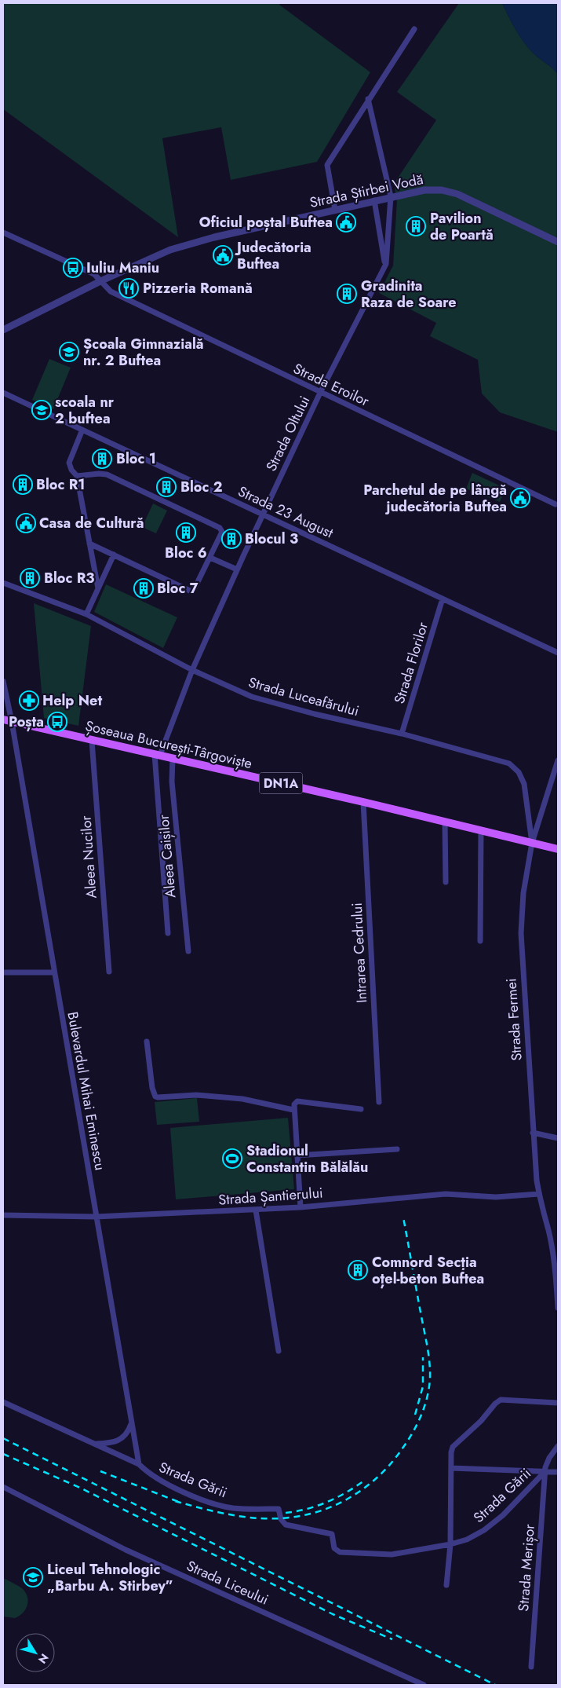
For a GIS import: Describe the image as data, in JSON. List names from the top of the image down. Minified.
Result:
{"streets":{"main road":["Șoseaua București-Târgoviște","DN1A"],"street":["Strada Știrbei Vodă","Strada Eroilor","Strada Oltului","Strada 23 August","Strada Florilor","Strada Luceafărului","Aleea Caișilor","Aleea Nucilor","Intrarea Cedrului","Strada Fermei","Bulevardul Mihai Eminescu","Strada Șantierului","Strada Gării","Strada Merișor","Strada Liceului"]},"crossings":[["Strada Știrbei Vodă","Strada Eroilor"],["Strada Știrbei Vodă","Strada Oltului"],["Strada Eroilor","Strada Oltului"],["Strada Oltului","Strada 23 August"],["Strada Oltului","Strada Luceafărului"],["Strada Oltului","Șoseaua București-Târgoviște"],["Strada 23 August","Strada Florilor"],["Strada Florilor","Strada Luceafărului"],["Strada Luceafărului","Șoseaua București-Târgoviște"],["Strada Luceafărului","Strada Fermei"],["Șoseaua București-Târgoviște","Aleea Caișilor"],["Șoseaua București-Târgoviște","Aleea Nucilor"],["Șoseaua București-Târgoviște","Intrarea Cedrului"],["Șoseaua București-Târgoviște","Strada Fermei"],["Șoseaua București-Târgoviște","Bulevardul Mihai Eminescu"],["Strada Fermei","Strada Șantierului"],["Bulevardul Mihai Eminescu","Strada Șantierului"],["Bulevardul Mihai Eminescu","Strada Gării"],["Strada Gării","Strada Merișor"]],"places":{"public building":["Oficiul poștal Buftea","Judecătoria Buftea","Parchetul de pe lângă judecătoria Buftea","Casa de Cultură"],"building":["Pavilion de Poartă","Gradinita Raza de Soare","Bloc 1","Bloc R1","Bloc 2","Bloc 6","Blocul 3","Bloc R3","Bloc 7","Comnord Secția oțel-beton Buftea"],"bus stop":["Iuliu Maniu","Poșta"],"restaurant":["Pizzeria Romană"],"school or university":["Școala Gimnazială nr. 2 Buftea","scoala nr 2 buftea","Liceul Tehnologic „Barbu A. Stirbey”"],"pharmacy":["Help Net"],"sports":["Stadionul Constantin Bălălău"]},"north":"bottom right"}
